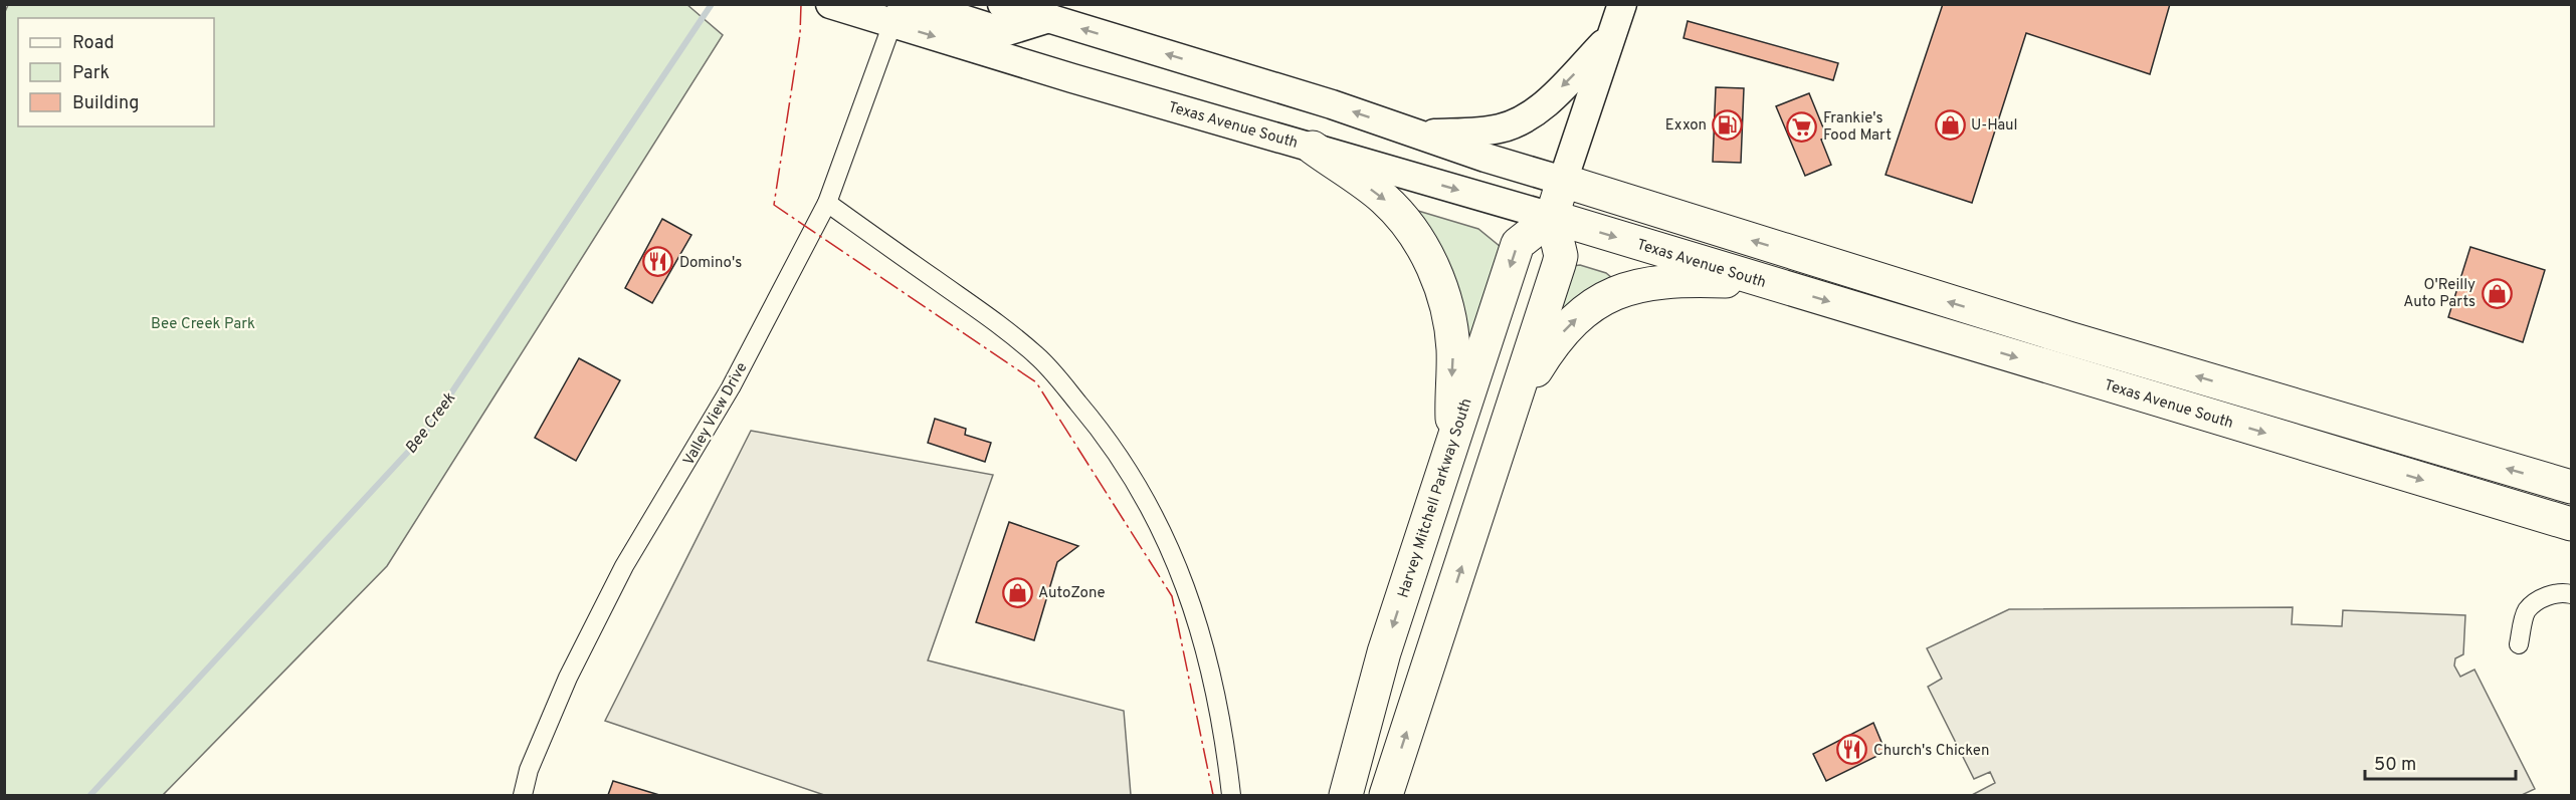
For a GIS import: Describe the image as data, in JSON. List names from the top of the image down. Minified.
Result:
{"streets":{"highway":["Texas Avenue South","Harvey Mitchell Parkway South"],"street":["Valley View Drive"]},"crossings":[["Texas Avenue South","Valley View Drive"],["Texas Avenue South","Harvey Mitchell Parkway South"]],"water":["Bee Creek"],"parks":["Bee Creek Park"],"places":{"fuel station":["Exxon"],"shop":["U-Haul","O'Reilly Auto Parts","AutoZone"],"supermarket":["Frankie's Food Mart"],"restaurant":["Domino's","Church's Chicken"]},"legend":["Road","Park","Building"],"scale_bar":"50 m"}
